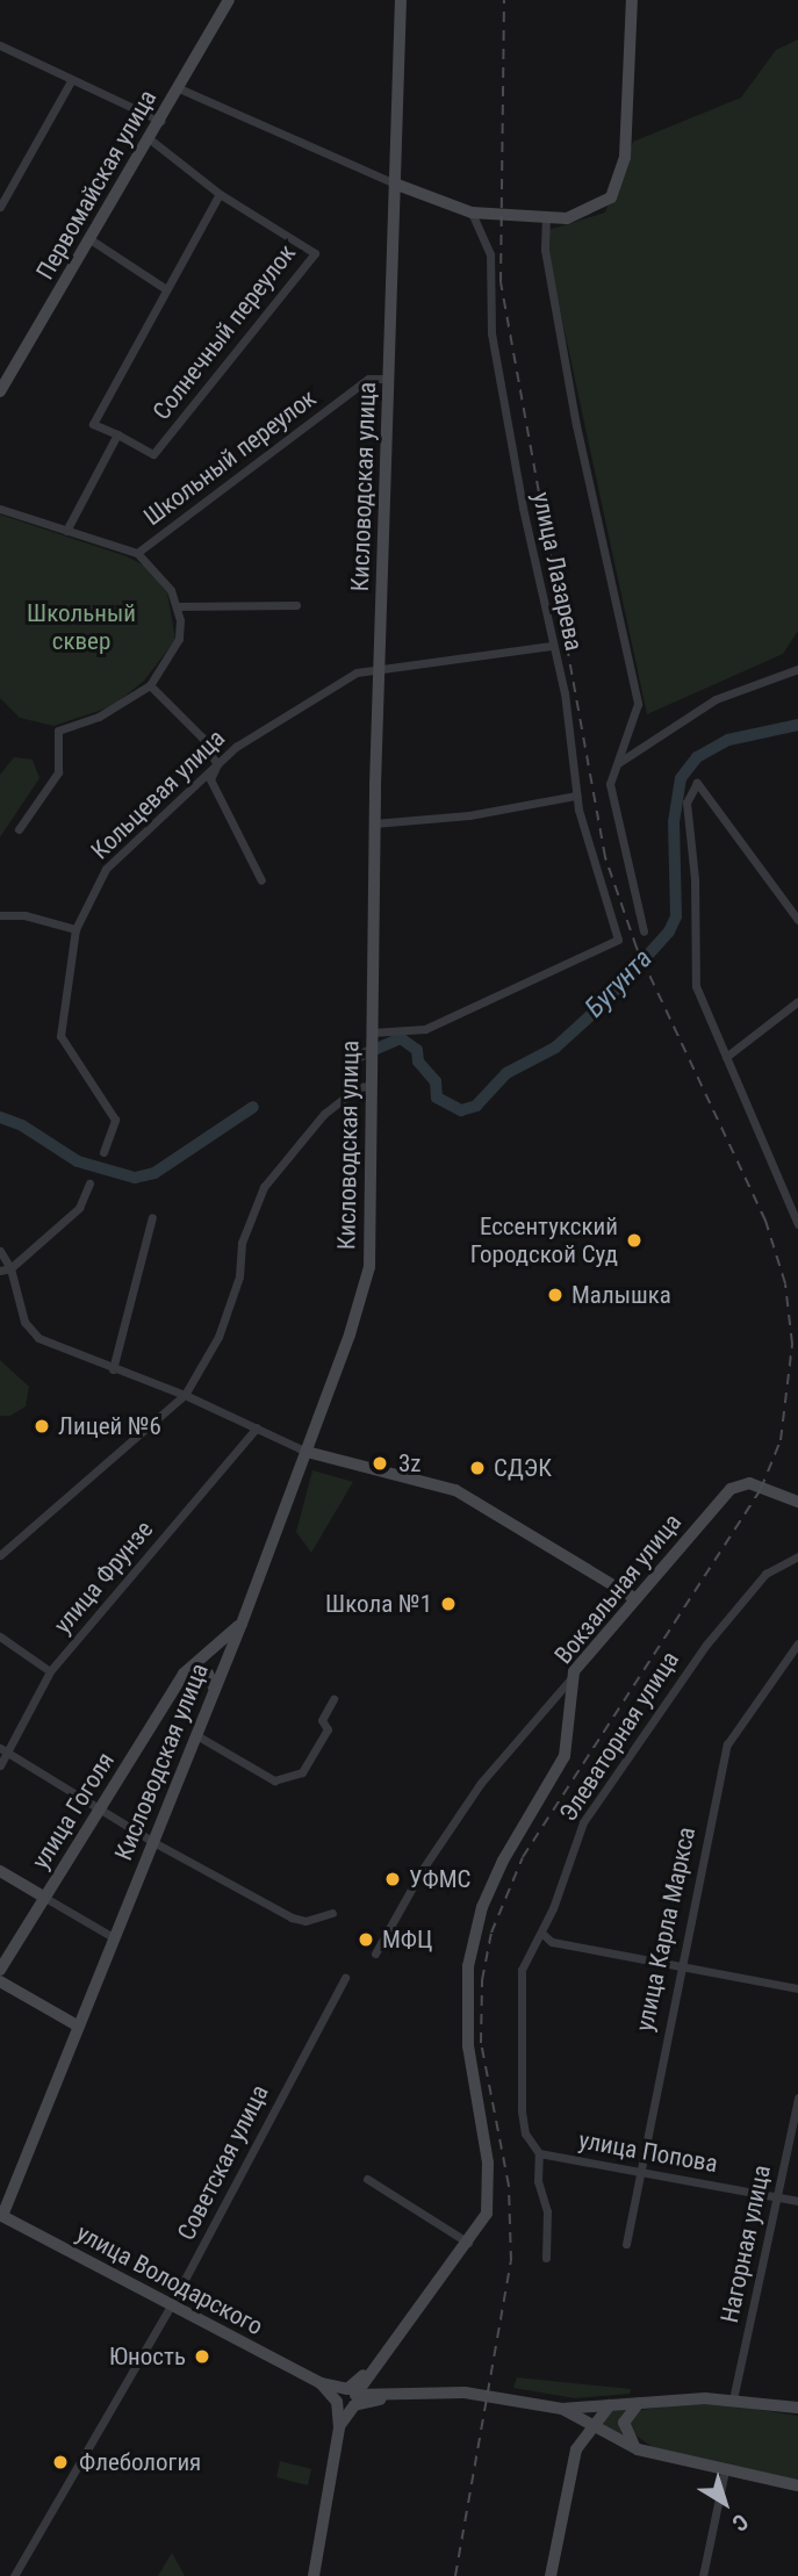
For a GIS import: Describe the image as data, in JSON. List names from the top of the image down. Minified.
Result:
{"streets":{"street":["Первомайская улица","Солнечный переулок","Школьный переулок","Кисловодская улица","улица Лазарева","Кольцевая улица","улица Фрунзе","Вокзальная улица","Элеваторная улица","улица Гоголя","улица Карла Маркса","улица Попова","Советская улица","Нагорная улица","улица Володарского"]},"crossings":[["Первомайская улица","Солнечный переулок"],["Школьный переулок","Кисловодская улица"],["Кисловодская улица","улица Лазарева"],["Кисловодская улица","Кольцевая улица"],["Кисловодская улица","улица Гоголя"],["Кисловодская улица","улица Володарского"],["улица Лазарева","Кольцевая улица"],["Элеваторная улица","улица Попова"],["улица Карла Маркса","улица Попова"],["улица Попова","Нагорная улица"],["Советская улица","улица Володарского"]],"water":["Бугунта"],"parks":["Школьный сквер"],"places":["Ессентукский Городской Суд","Малышка","Лицей №6","3z","СДЭК","Школа №1","УФМС","МФЦ","Юность","Флебология"],"north":"bottom right"}
